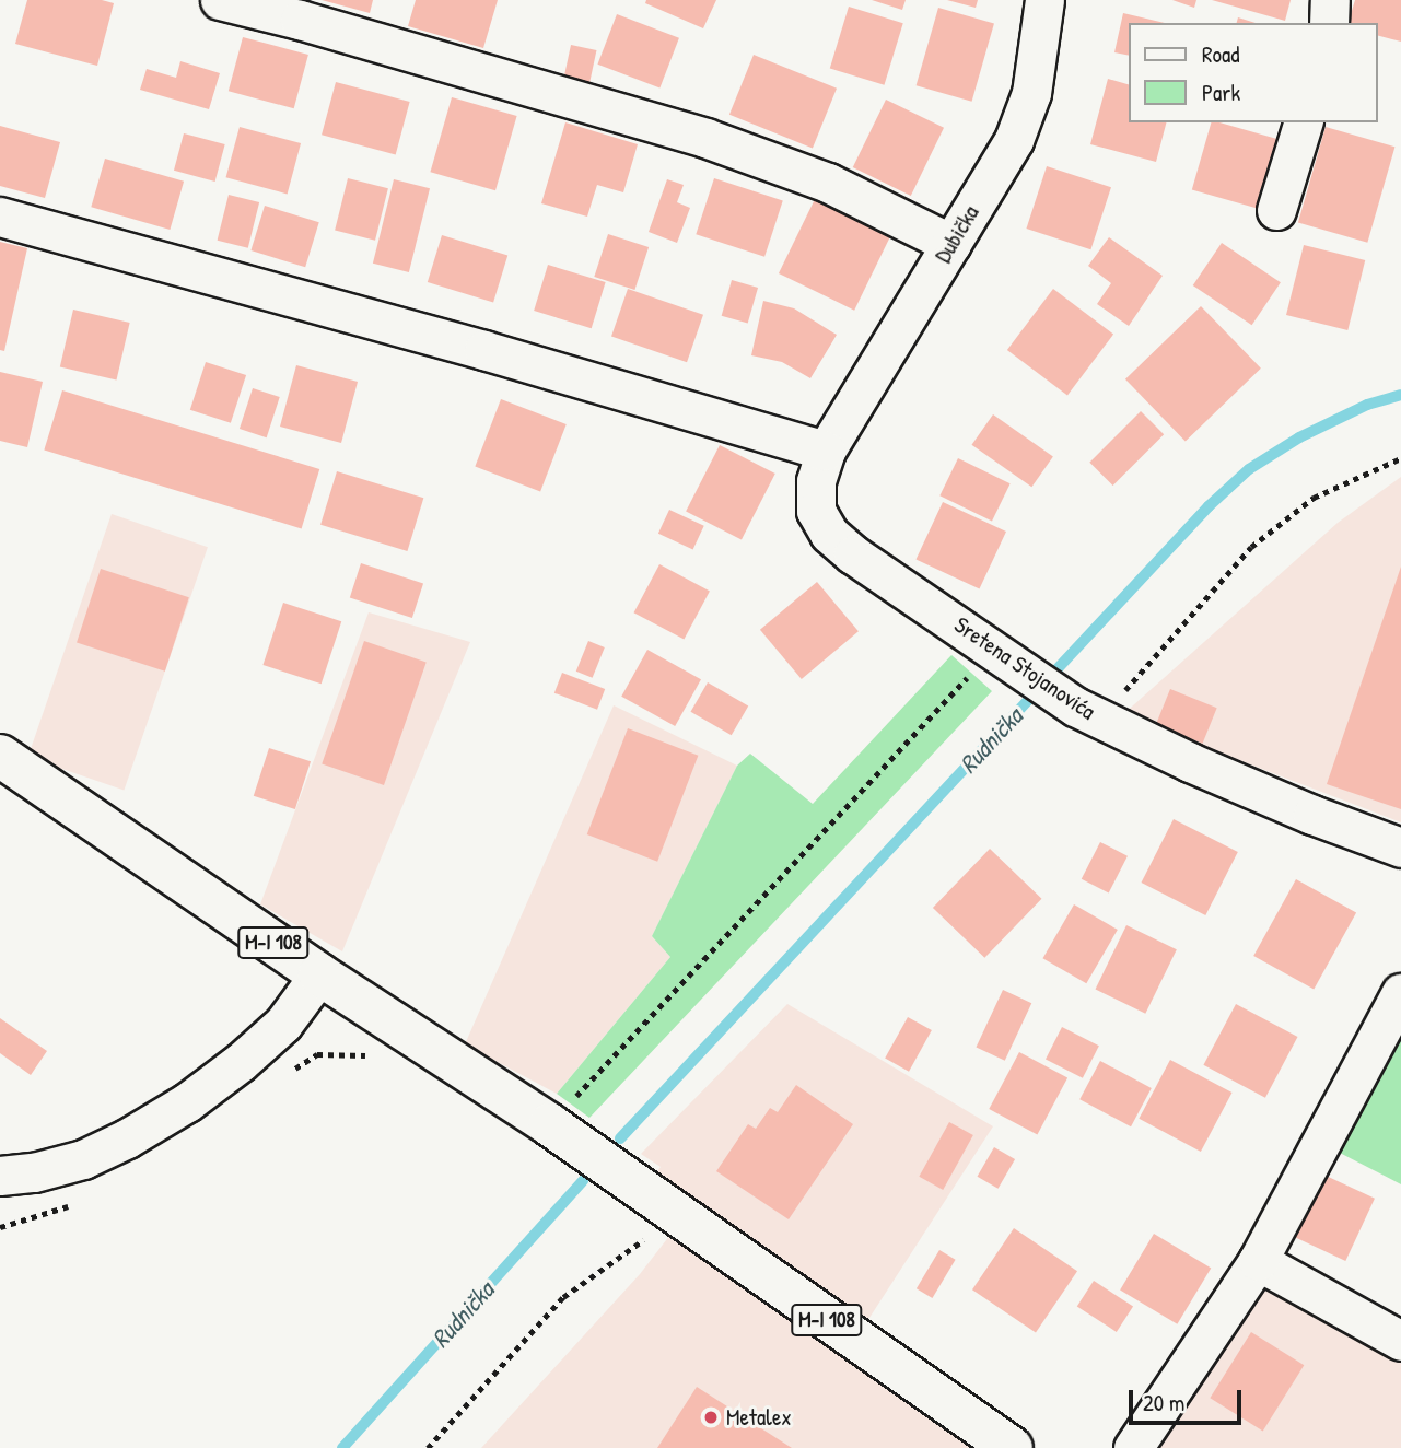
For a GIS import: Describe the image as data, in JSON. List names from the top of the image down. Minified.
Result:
{"streets":{"main road":["M-I 108"],"street":["Dubička","Sretena Stojanovića"]},"crossings":[["Dubička","Sretena Stojanovića"]],"water":["Rudnička"],"places":["Metalex"],"legend":["Road","Park"],"scale_bar":"20 m"}
